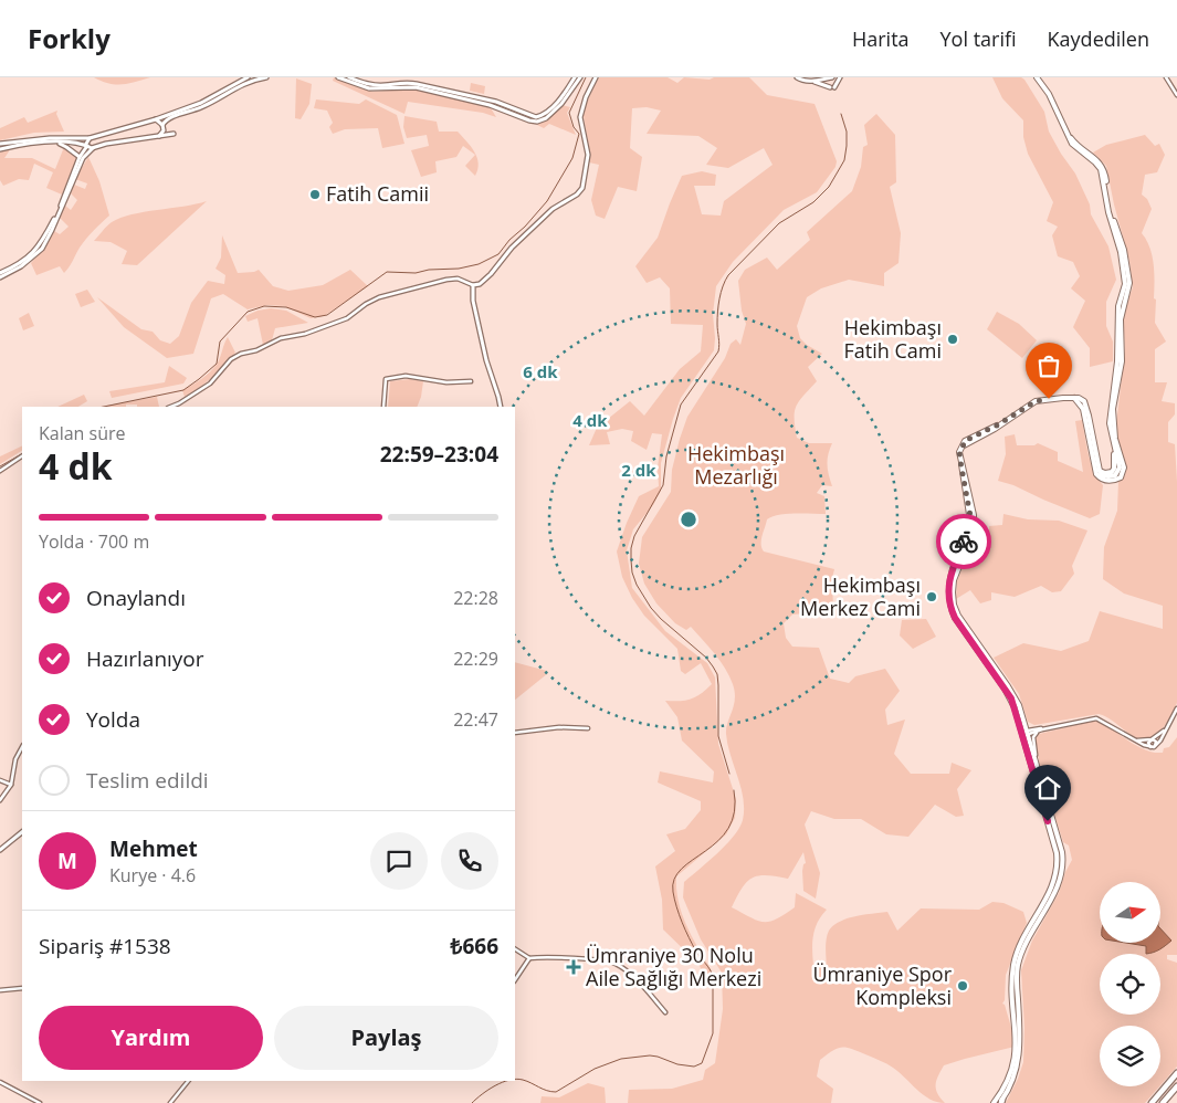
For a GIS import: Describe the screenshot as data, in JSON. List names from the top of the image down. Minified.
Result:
{"parks":["Hekimbaşı Mezarlığı"],"places":{"other":["Fatih Camii","Hekimbaşı Fatih Cami","Hekimbaşı Merkez Cami","Ümraniye Spor Kompleksi"],"health":["Ümraniye 30 Nolu Aile Sağlığı Merkezi"]},"north":"right","page":{"header":"Forkly","nav":["Harita","Yol tarifi","Kaydedilen"],"heading":["4 dk","Kalan süre","22:59–23:04"],"panel":["Mehmet","Kurye · 4.6","Sipariş #1538","₺666"],"bar":"Yolda · 700 m","list":[["Onaylandı","22:28"],["Hazırlanıyor","22:29"],["Yolda","22:47"],"Teslim edildi"],"round":"M","buttons":["Yardım","Paylaş"]},"rings":["6 dk","4 dk","2 dk"]}
